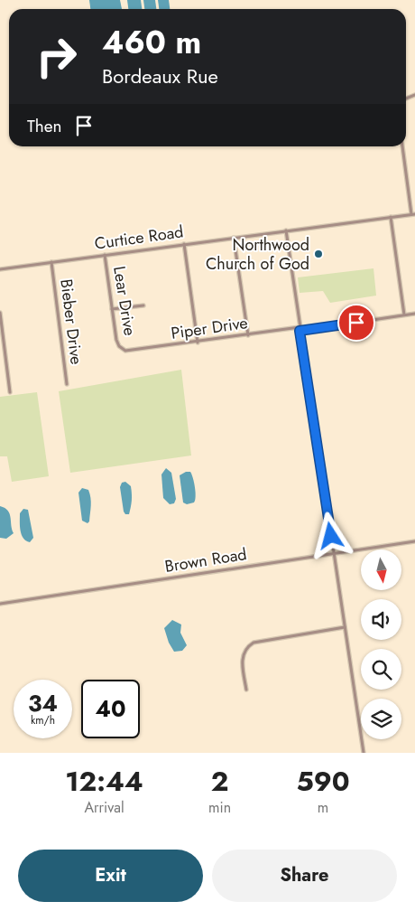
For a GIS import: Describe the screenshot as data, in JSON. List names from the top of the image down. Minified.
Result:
{"streets":{"street":["Curtice Road","Lear Drive","Bieber Drive","Piper Drive","Brown Road"]},"crossings":[["Curtice Road","Lear Drive"],["Curtice Road","Bieber Drive"],["Lear Drive","Piper Drive"]],"places":["Northwood Church of God"],"north":"bottom","page":{"turn":["460 m","Bordeaux Rue"],"then":"Then","speed":"34 km/h","limit":"40","eta":["12:44","Arrival","2","min","590","m"],"buttons":["Exit","Share"]}}
